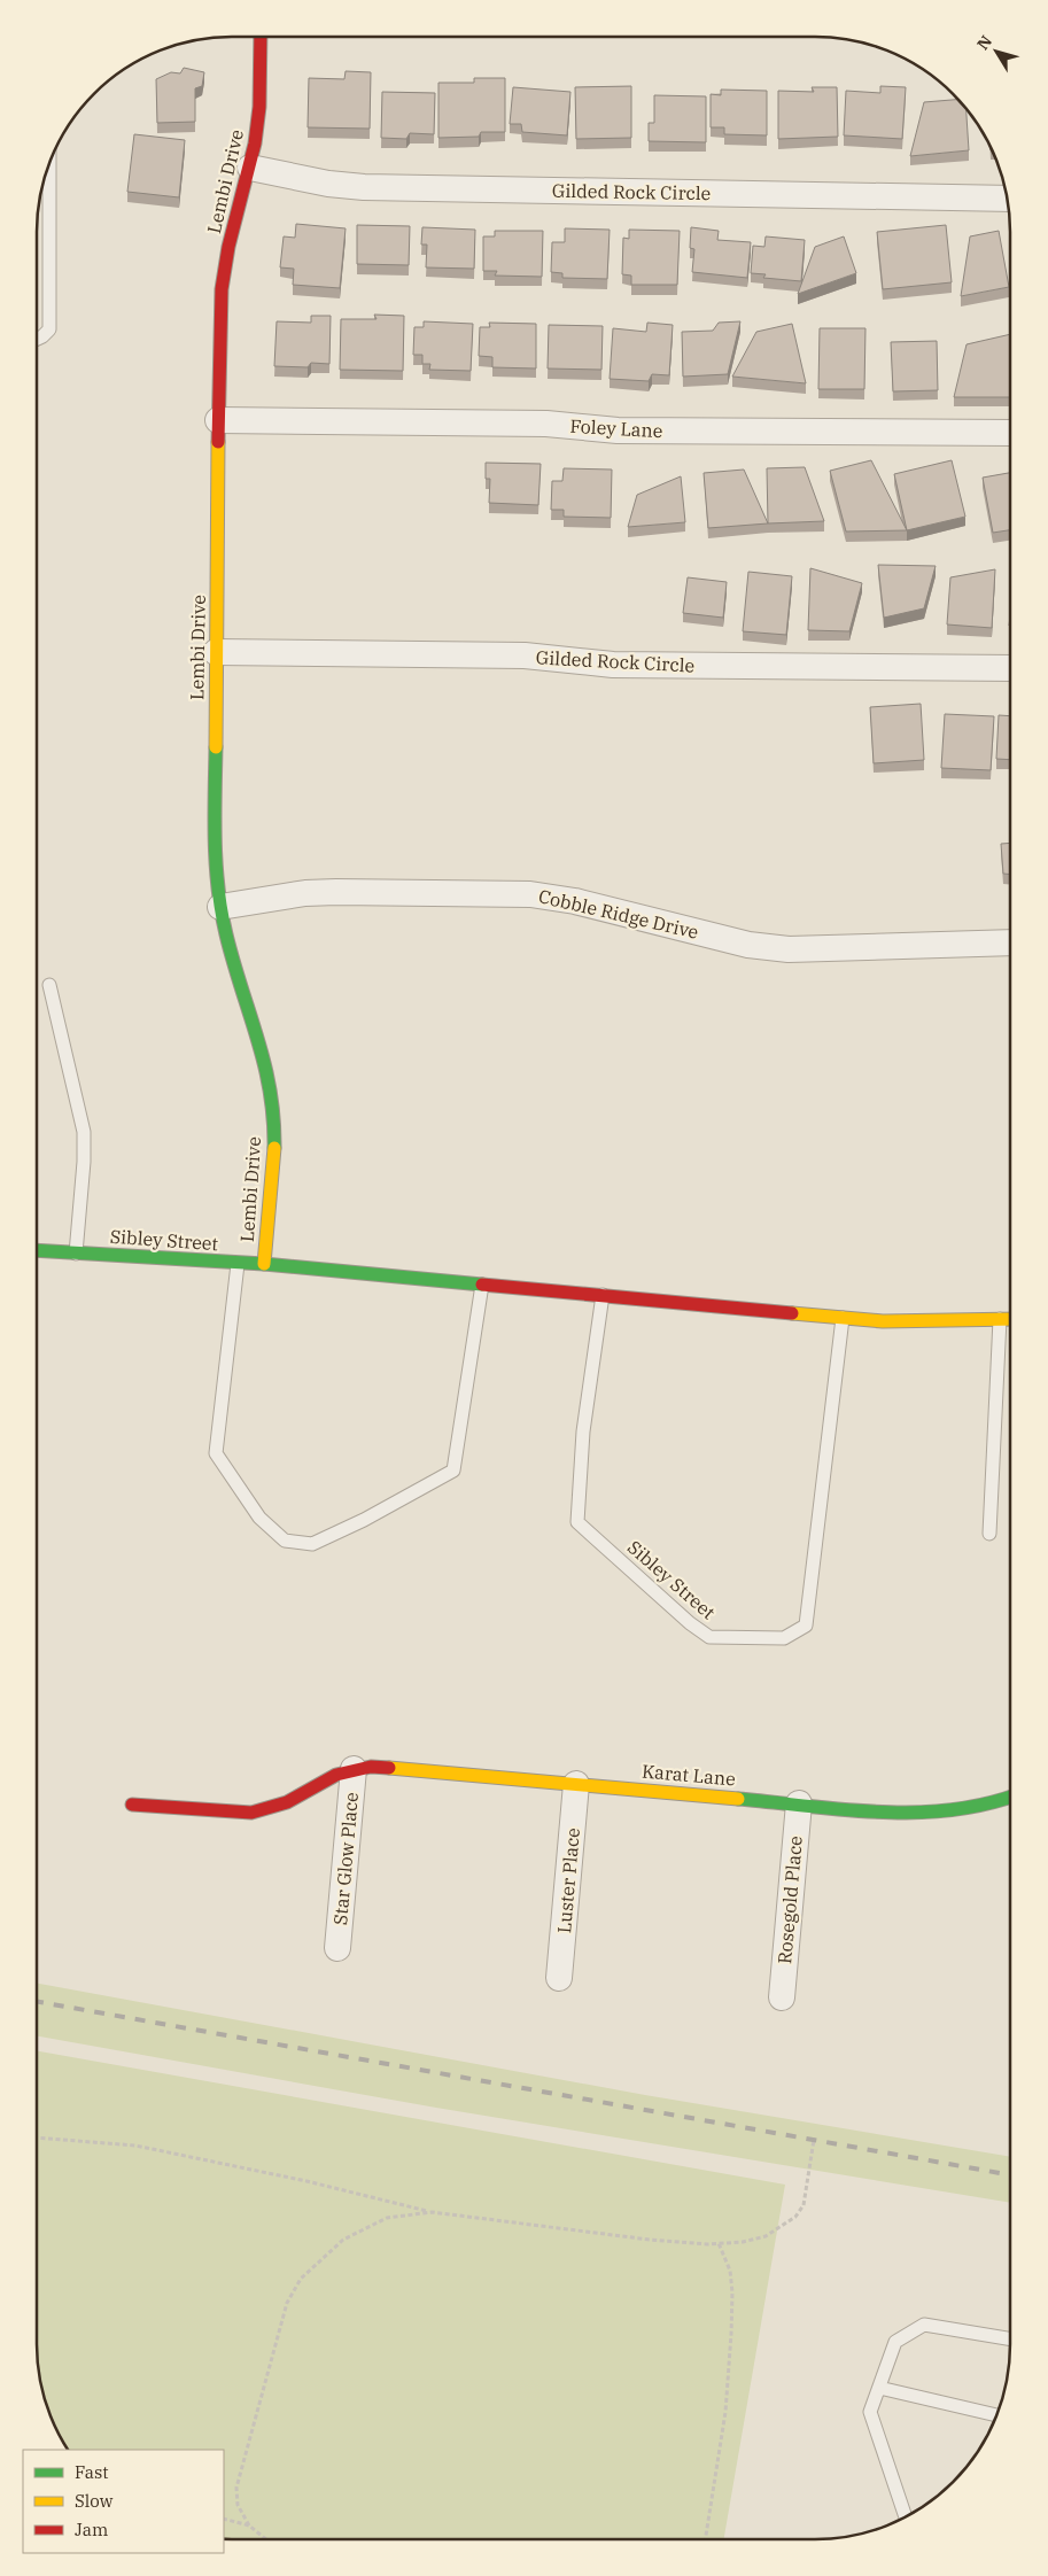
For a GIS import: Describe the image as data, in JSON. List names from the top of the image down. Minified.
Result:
{"streets":{"street":["Lembi Drive","Gilded Rock Circle","Foley Lane","Cobble Ridge Drive","Sibley Street","Karat Lane","Star Glow Place","Luster Place","Rosegold Place"]},"crossings":[["Lembi Drive","Gilded Rock Circle"],["Lembi Drive","Foley Lane"],["Lembi Drive","Cobble Ridge Drive"],["Lembi Drive","Sibley Street"],["Karat Lane","Star Glow Place"],["Karat Lane","Luster Place"],["Karat Lane","Rosegold Place"]],"legend":["Fast","Slow","Jam"],"north":"top left"}
